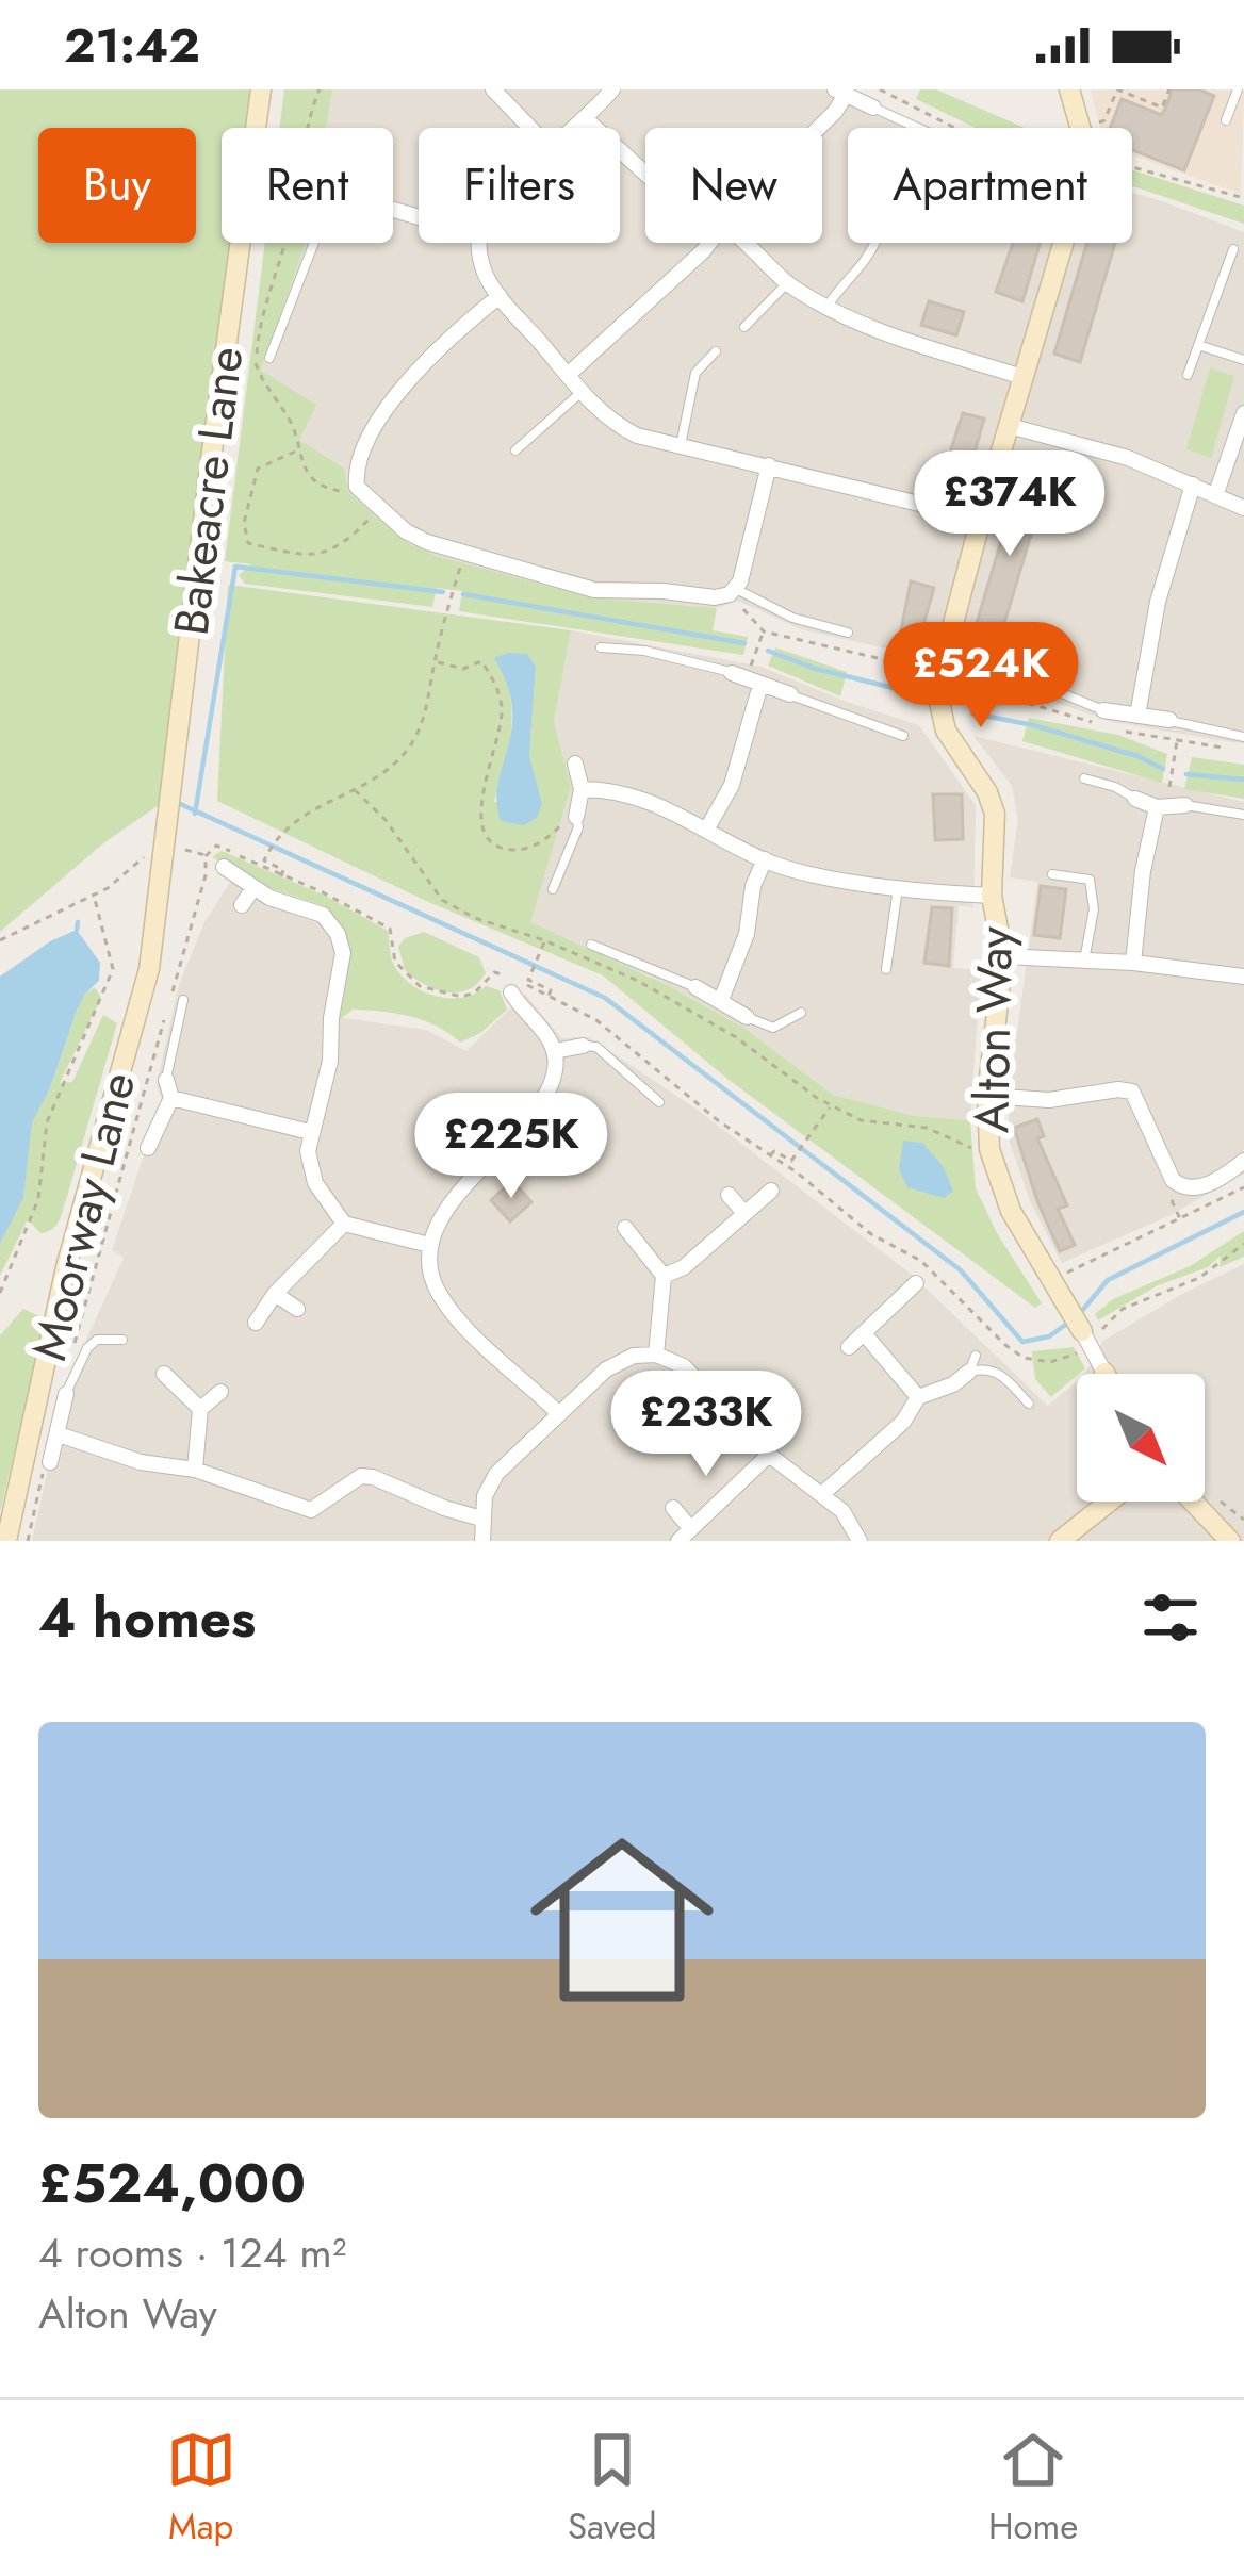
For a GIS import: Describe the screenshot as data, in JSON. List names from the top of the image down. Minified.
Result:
{"streets":{"street":["Bakeacre Lane","Alton Way","Moorway Lane"]},"crossings":[["Bakeacre Lane","Moorway Lane"]],"north":"bottom right","page":{"status":"21:42","chip":["Buy","Rent","Filters","New","Apartment"],"price":["£374K","£524K","£225K","£233K"],"heading":"4 homes","list":[{"name":"£524,000","note":"4 rooms · 124 m² · Alton Way"}],"tabs":["Map","Saved","Home"]}}
